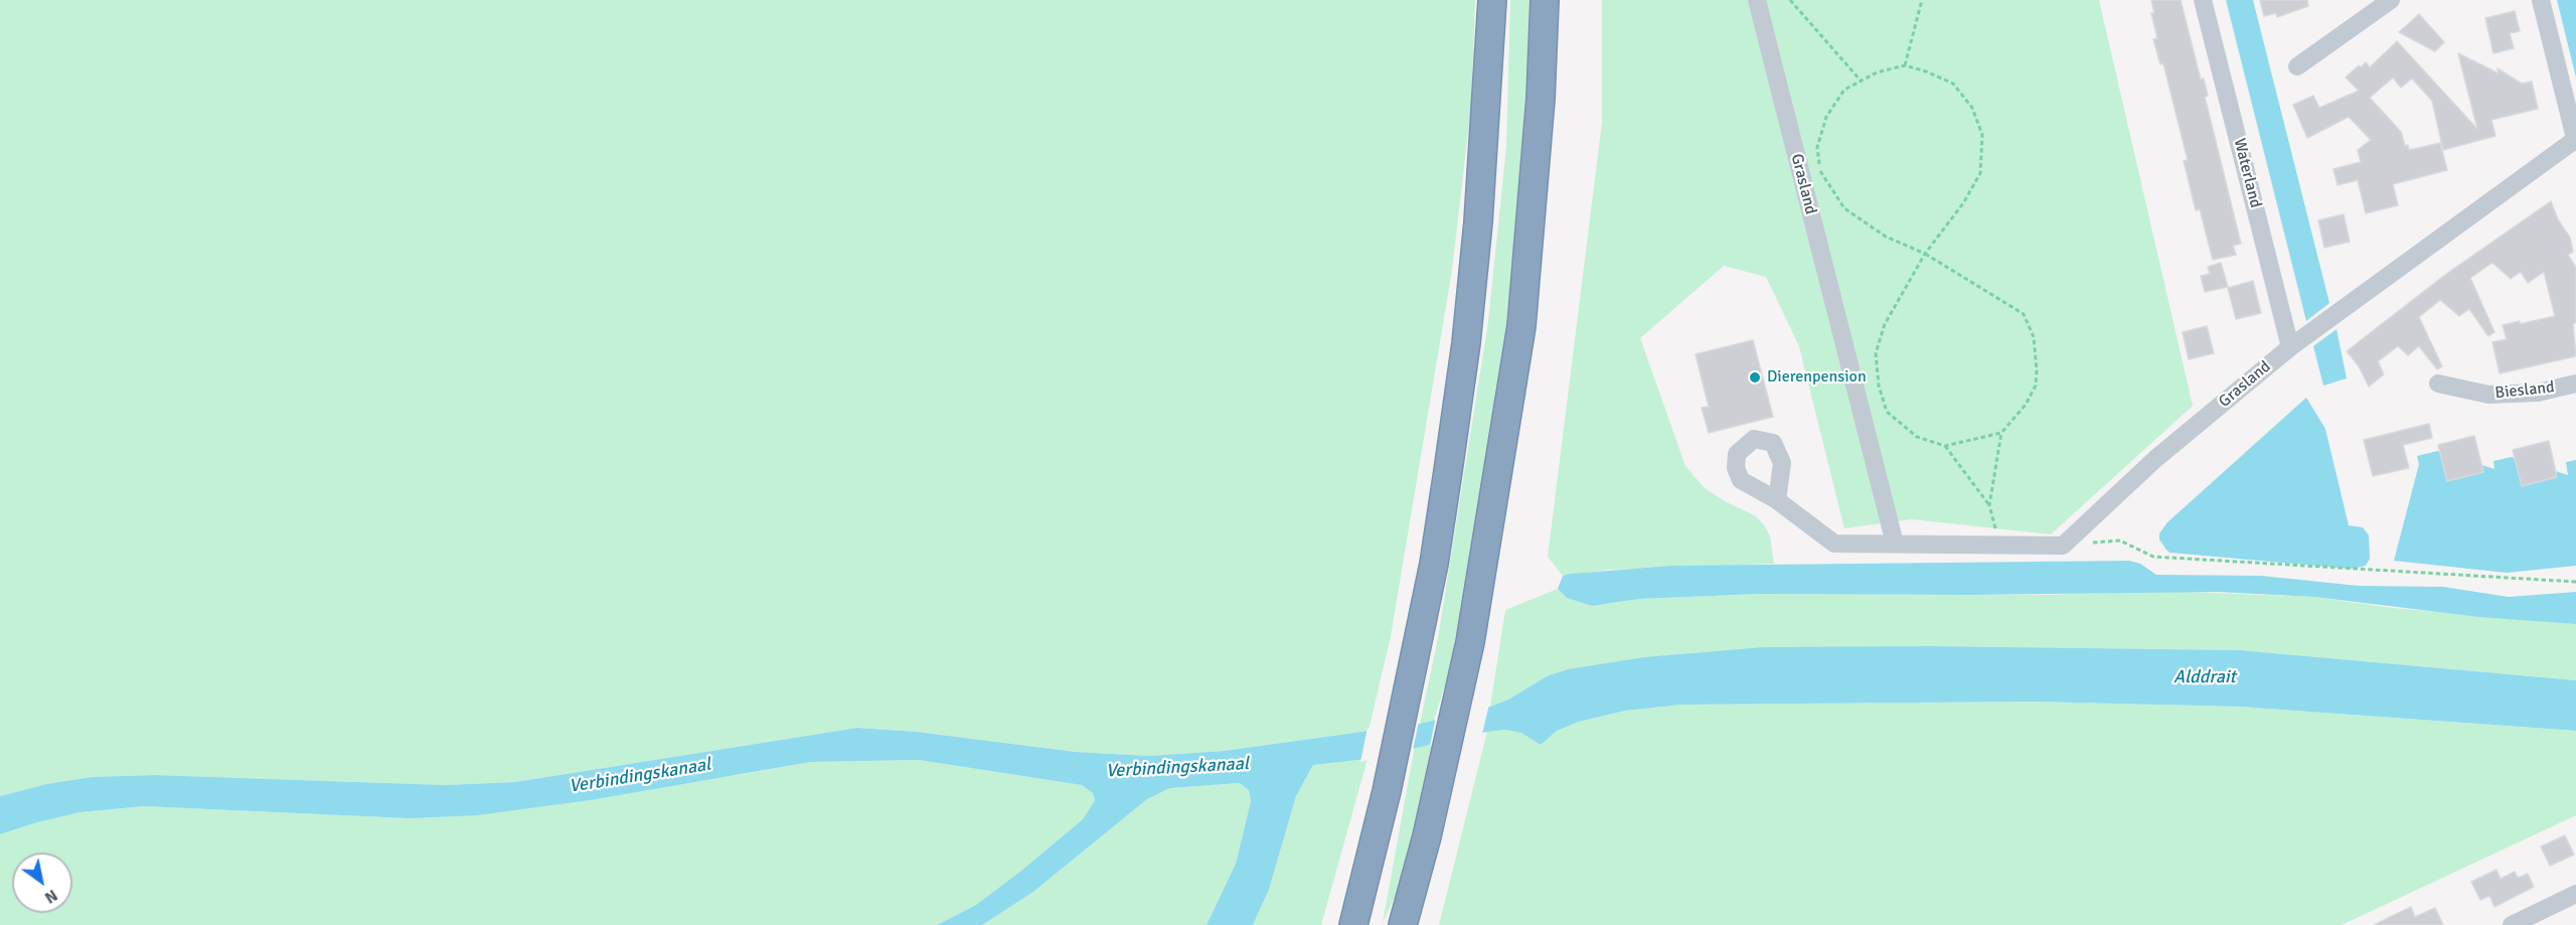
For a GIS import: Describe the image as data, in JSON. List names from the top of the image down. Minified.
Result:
{"streets":{"street":["Waterland","Grasland","Biesland"]},"crossings":[["Waterland","Grasland"]],"water":["Alddrait","Verbindingskanaal"],"places":["Dierenpension"],"north":"bottom right"}
